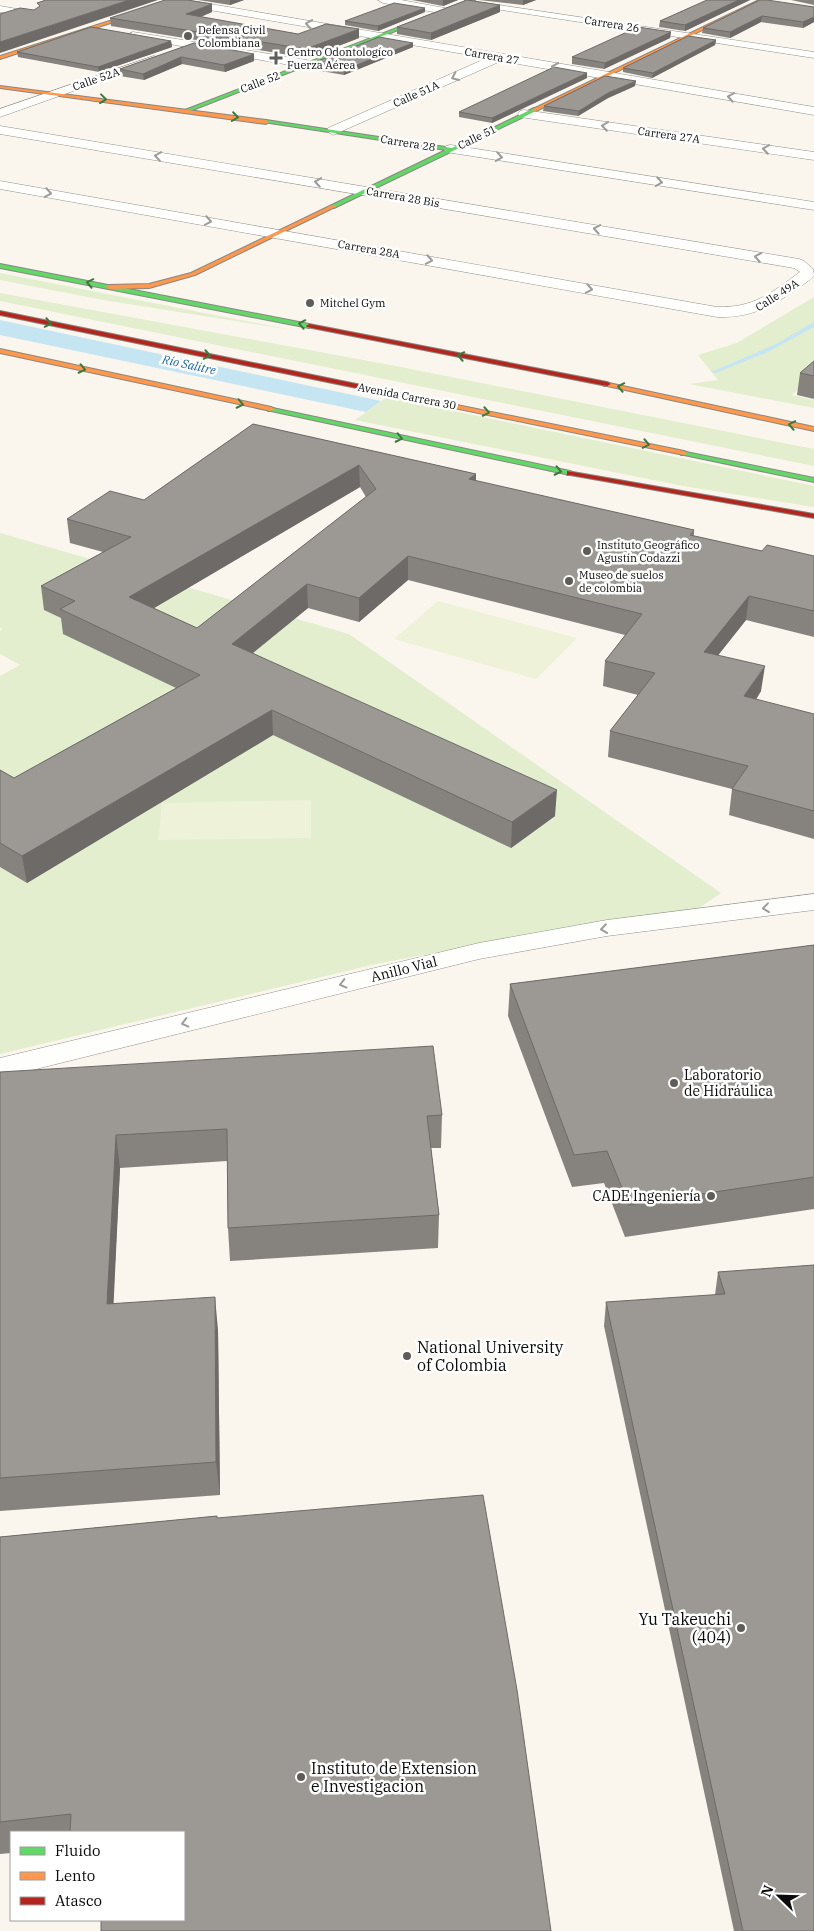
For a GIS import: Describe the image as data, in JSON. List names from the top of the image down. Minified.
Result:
{"streets":{"main road":["Calle 52","Calle 51","Carrera 28","Avenida Carrera 30"],"street":["Carrera 26","Carrera 27","Calle 52A","Calle 51A","Carrera 27A","Carrera 28 Bis","Carrera 28A","Calle 49A","Anillo Vial"]},"crossings":[["Carrera 26","Calle 52"],["Carrera 26","Calle 51"],["Carrera 27","Calle 52"],["Carrera 27","Calle 51A"],["Carrera 27","Calle 51"],["Calle 52A","Carrera 28"],["Calle 52","Carrera 28"],["Calle 51A","Carrera 28"],["Carrera 27A","Calle 51"],["Calle 51","Carrera 28"],["Calle 51","Carrera 28 Bis"],["Calle 51","Carrera 28A"],["Carrera 28 Bis","Calle 49A"],["Carrera 28A","Calle 49A"]],"one_way":["Carrera 27","Calle 51A","Carrera 27A","Carrera 28A","Anillo Vial"],"water":["Río Salitre"],"places":{"other":["Defensa Civil Colombiana","Mitchel Gym","Instituto Geográfico Agustín Codazzi","Museo de suelos de colombia","Laboratorio de Hidráulica","CADE Ingeniería","National University of Colombia","Yu Takeuchi (404)","Instituto de Extension e Investigacion"],"health":["Centro Odontologíco Fuerza Aérea"]},"legend":["Fluido","Lento","Atasco"],"north":"top left"}
